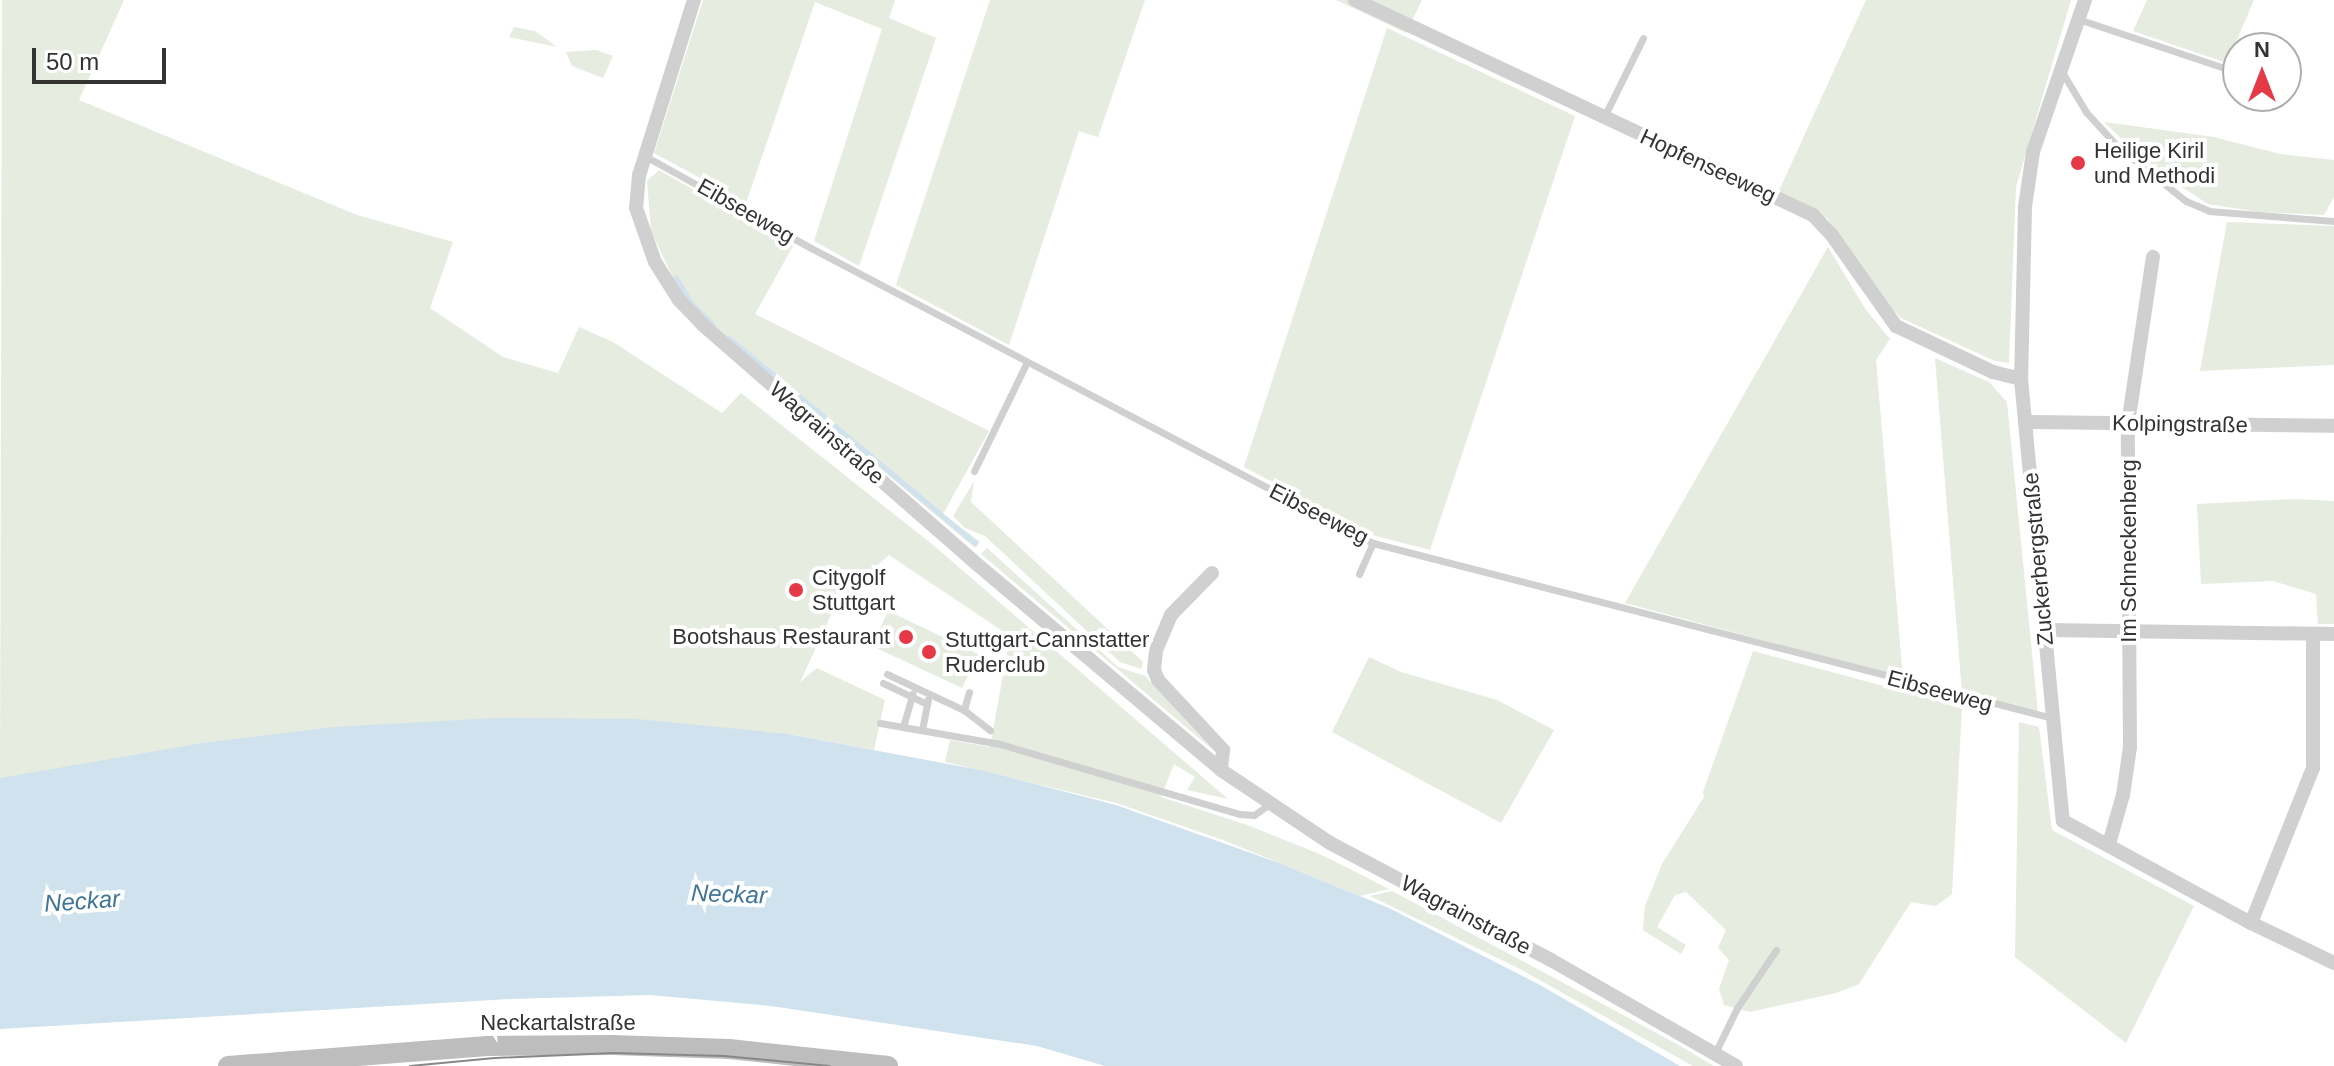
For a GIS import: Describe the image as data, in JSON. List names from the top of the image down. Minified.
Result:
{"streets":{"main road":["Neckartalstraße"],"street":["Hopfenseeweg","Kolpingstraße","Wagrainstraße","Im Schneckenberg","Zuckerbergstraße"],"lane":["Eibseeweg"]},"crossings":[["Hopfenseeweg","Zuckerbergstraße"],["Eibseeweg","Wagrainstraße"],["Eibseeweg","Zuckerbergstraße"],["Kolpingstraße","Im Schneckenberg"],["Kolpingstraße","Zuckerbergstraße"],["Im Schneckenberg","Zuckerbergstraße"]],"water":["Neckar"],"places":["Heilige Kiril und Methodi","Citygolf Stuttgart","Bootshaus Restaurant","Stuttgart-Cannstatter Ruderclub"],"scale_bar":"50 m","north":"top"}
